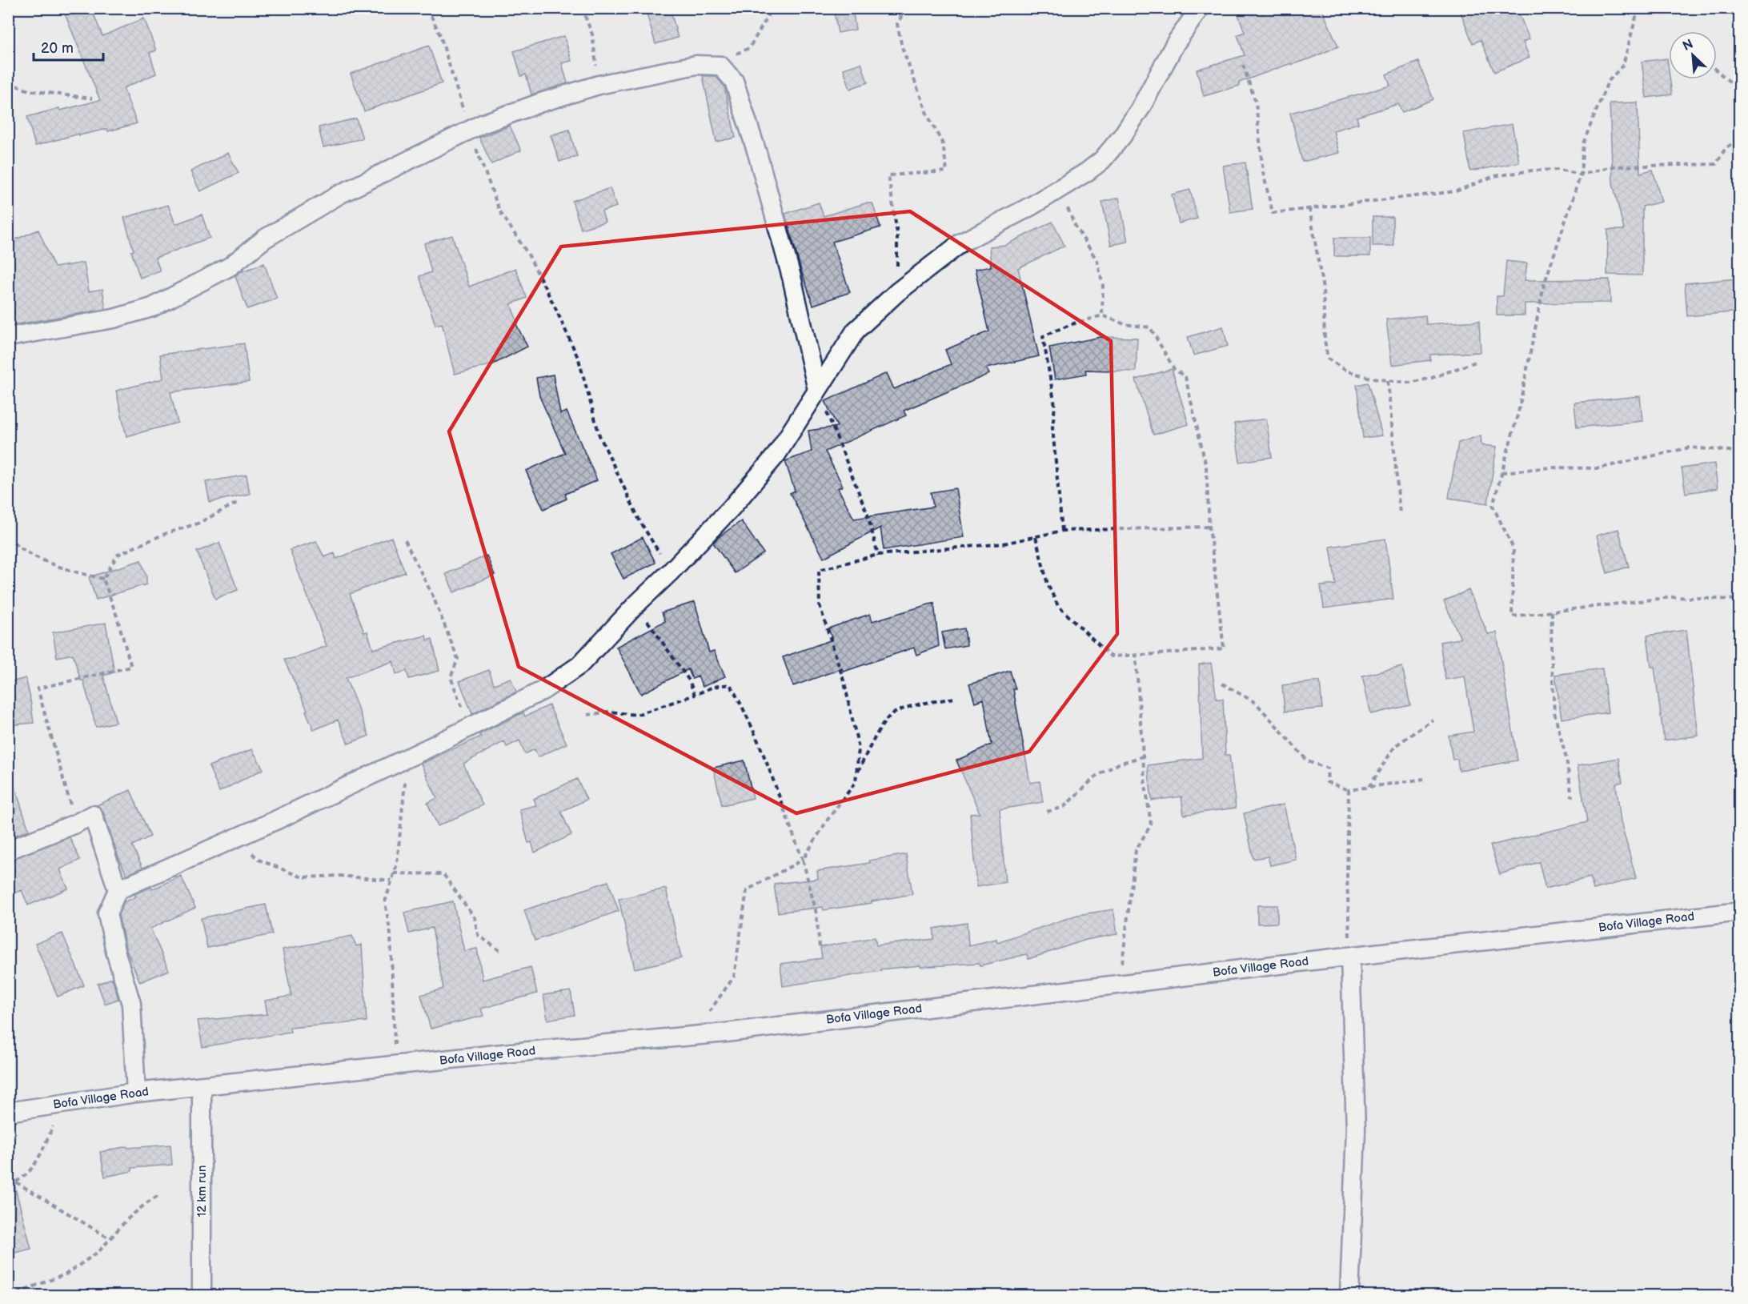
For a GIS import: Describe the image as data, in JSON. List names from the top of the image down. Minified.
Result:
{"streets":{"street":["Bofa Village Road","12 km run"]},"crossings":[["Bofa Village Road","12 km run"]],"scale_bar":"20 m","north":"top left"}
